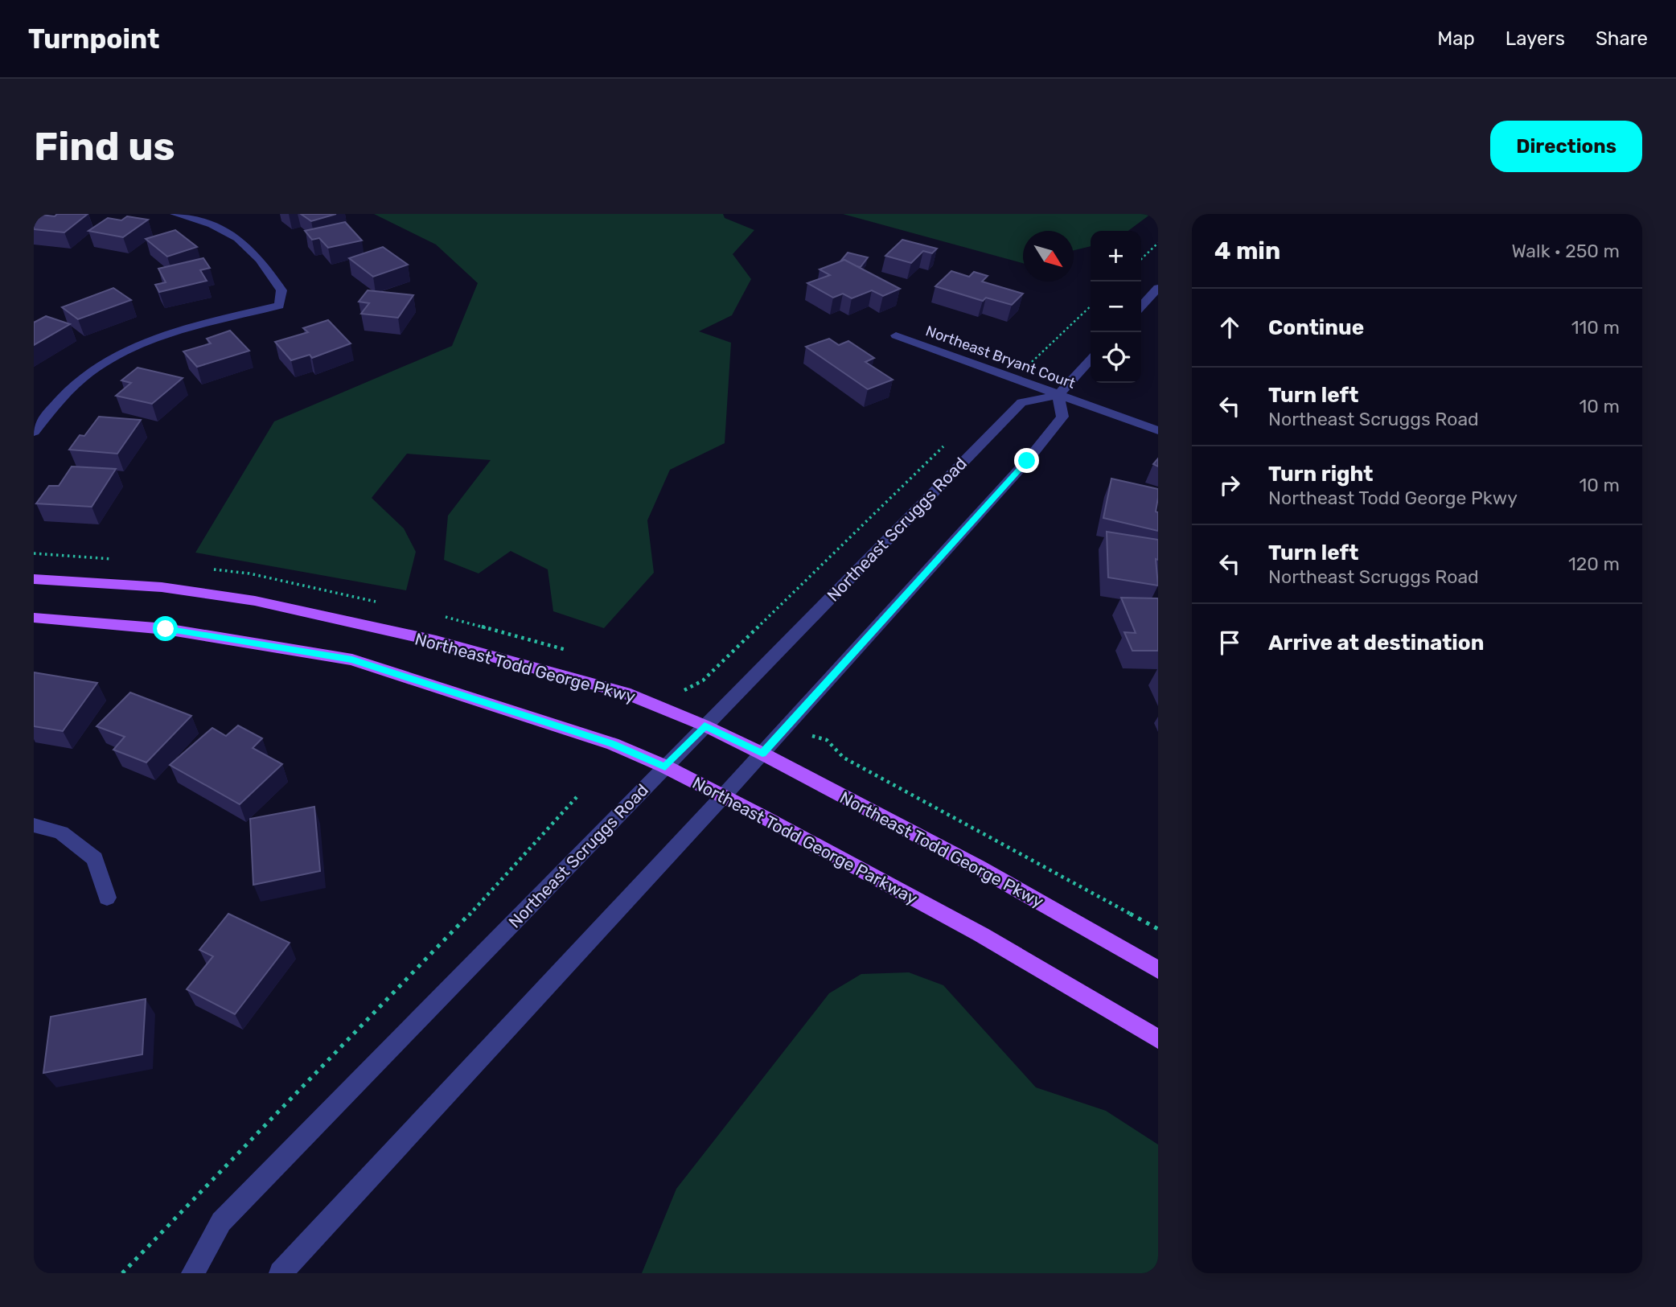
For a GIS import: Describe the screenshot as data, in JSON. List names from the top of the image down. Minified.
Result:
{"streets":{"main road":["Northeast Todd George Pkwy","Northeast Todd George Parkway"],"street":["Northeast Bryant Court","Northeast Scruggs Road"]},"crossings":[["Northeast Bryant Court","Northeast Scruggs Road"],["Northeast Scruggs Road","Northeast Todd George Pkwy"],["Northeast Scruggs Road","Northeast Todd George Parkway"]],"north":"bottom right","page":{"header":"Turnpoint","nav":["Map","Layers","Share"],"buttons":"Directions","title":"Find us","heading":["4 min","Walk · 250 m"],"map_buttons":["+","−"],"list":[["Continue","110 m"],["Turn left","Northeast Scruggs Road","10 m"],["Turn right","Northeast Todd George Pkwy","10 m"],["Turn left","Northeast Scruggs Road","120 m"],"Arrive at destination"]}}
